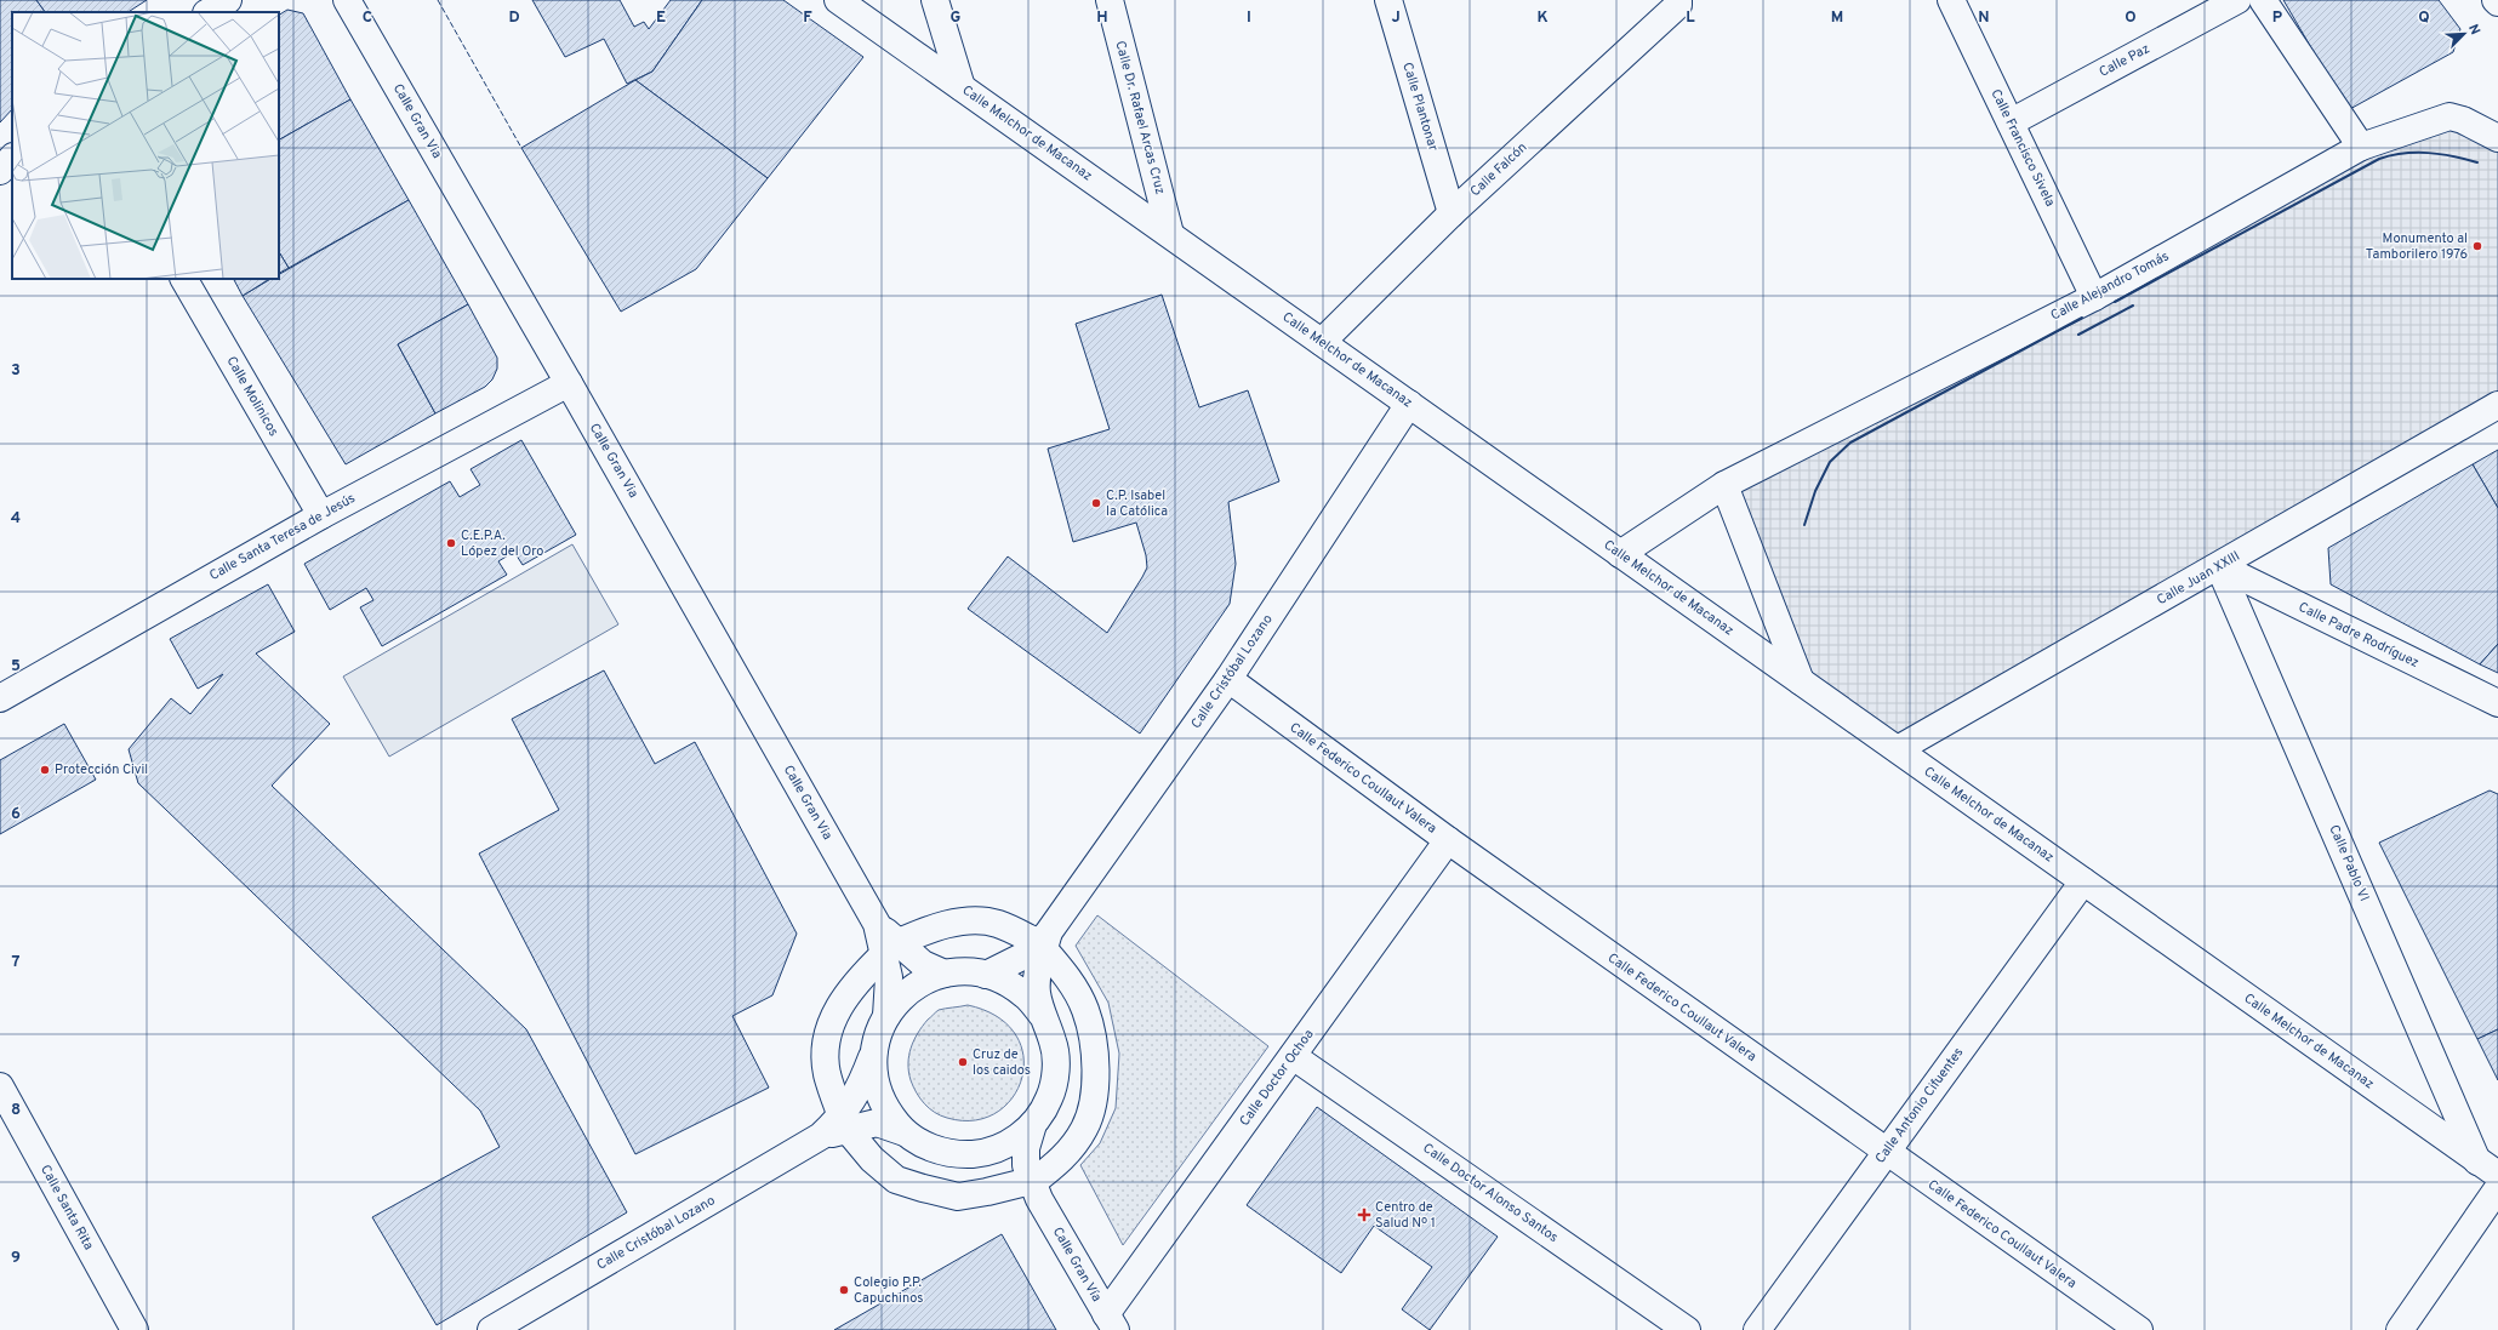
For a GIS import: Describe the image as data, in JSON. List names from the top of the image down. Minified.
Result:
{"streets":{"street":["Calle Paz","Calle Plantonar","Calle Dr. Rafael Arcas Cruz","Calle Gran Via","Calle Melchor de Macanaz","Calle Francisco Sivela","Calle Falcón","Calle Alejandro Tomás","Calle Molinicos","Calle Santa Teresa de Jesús","Calle Juan XXIII","Calle Padre Rodríguez","Calle Cristóbal Lozano","Calle Federico Coullaut Valera","Calle Pablo VI","Calle Doctor Ochoa","Calle Antonio Cifuentes","Calle Doctor Alonso Santos","Calle Santa Rita","Calle Gran Vía"]},"crossings":[["Calle Paz","Calle Francisco Sivela"],["Calle Plantonar","Calle Falcón"],["Calle Dr. Rafael Arcas Cruz","Calle Melchor de Macanaz"],["Calle Gran Via","Calle Santa Teresa de Jesús"],["Calle Melchor de Macanaz","Calle Falcón"],["Calle Melchor de Macanaz","Calle Alejandro Tomás"],["Calle Melchor de Macanaz","Calle Juan XXIII"],["Calle Melchor de Macanaz","Calle Cristóbal Lozano"],["Calle Melchor de Macanaz","Calle Pablo VI"],["Calle Melchor de Macanaz","Calle Antonio Cifuentes"],["Calle Francisco Sivela","Calle Alejandro Tomás"],["Calle Molinicos","Calle Santa Teresa de Jesús"],["Calle Juan XXIII","Calle Padre Rodríguez"],["Calle Juan XXIII","Calle Pablo VI"],["Calle Padre Rodríguez","Calle Pablo VI"],["Calle Cristóbal Lozano","Calle Federico Coullaut Valera"],["Calle Federico Coullaut Valera","Calle Doctor Ochoa"],["Calle Federico Coullaut Valera","Calle Antonio Cifuentes"],["Calle Doctor Ochoa","Calle Doctor Alonso Santos"],["Calle Doctor Ochoa","Calle Gran Vía"]],"places":{"other":["Monumento al Tamborilero 1976","C.P. Isabel la Católica","C.E.P.A. López del Oro","Protección Civil","Cruz de los caidos","Colegio P.P. Capuchinos"],"health":["Centro de Salud Nº 1"]},"north":"top right","grid":{"columns":["C","D","E","F","G","H","I","J","K","L","M","N","O","P","Q"],"rows":["3","4","5","6","7","8","9"]}}
